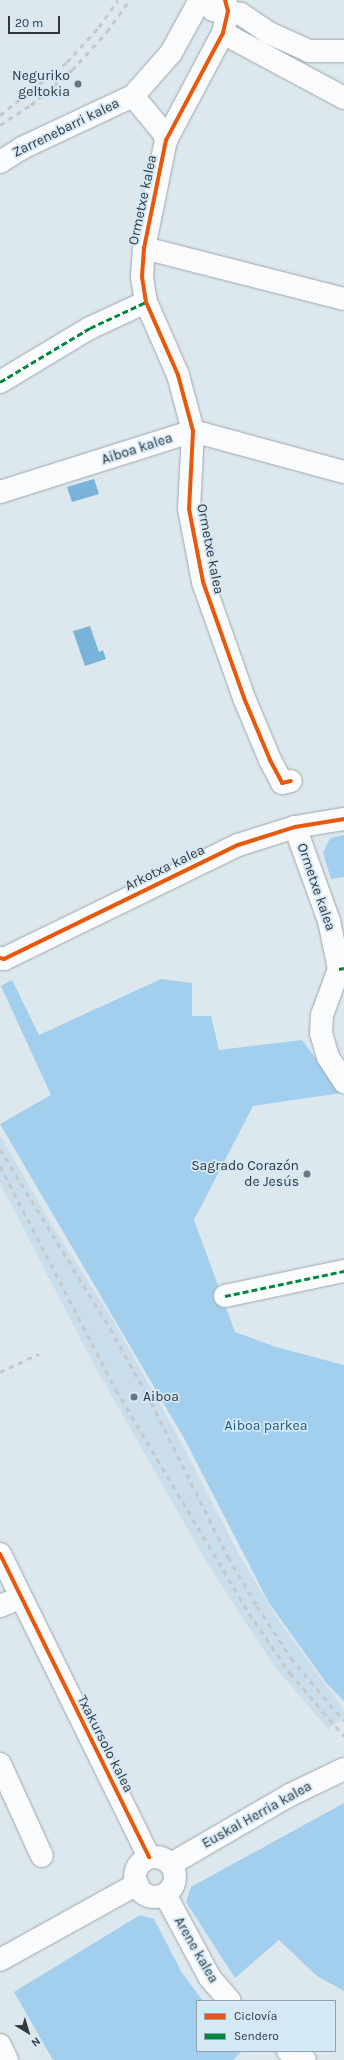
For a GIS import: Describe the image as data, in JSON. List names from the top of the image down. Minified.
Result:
{"streets":{"street":["Zarrenebarri kalea","Ormetxe kalea","Aiboa kalea","Arkotxa kalea","Txakursolo kalea","Euskal Herria kalea","Arene kalea"]},"crossings":[["Ormetxe kalea","Aiboa kalea"],["Ormetxe kalea","Arkotxa kalea"],["Txakursolo kalea","Euskal Herria kalea"],["Txakursolo kalea","Arene kalea"],["Euskal Herria kalea","Arene kalea"]],"parks":["Aiboa parkea"],"places":["Neguriko geltokia","Sagrado Corazón de Jesús","Aiboa"],"legend":["Ciclovía","Sendero"],"scale_bar":"20 m","north":"bottom right"}
